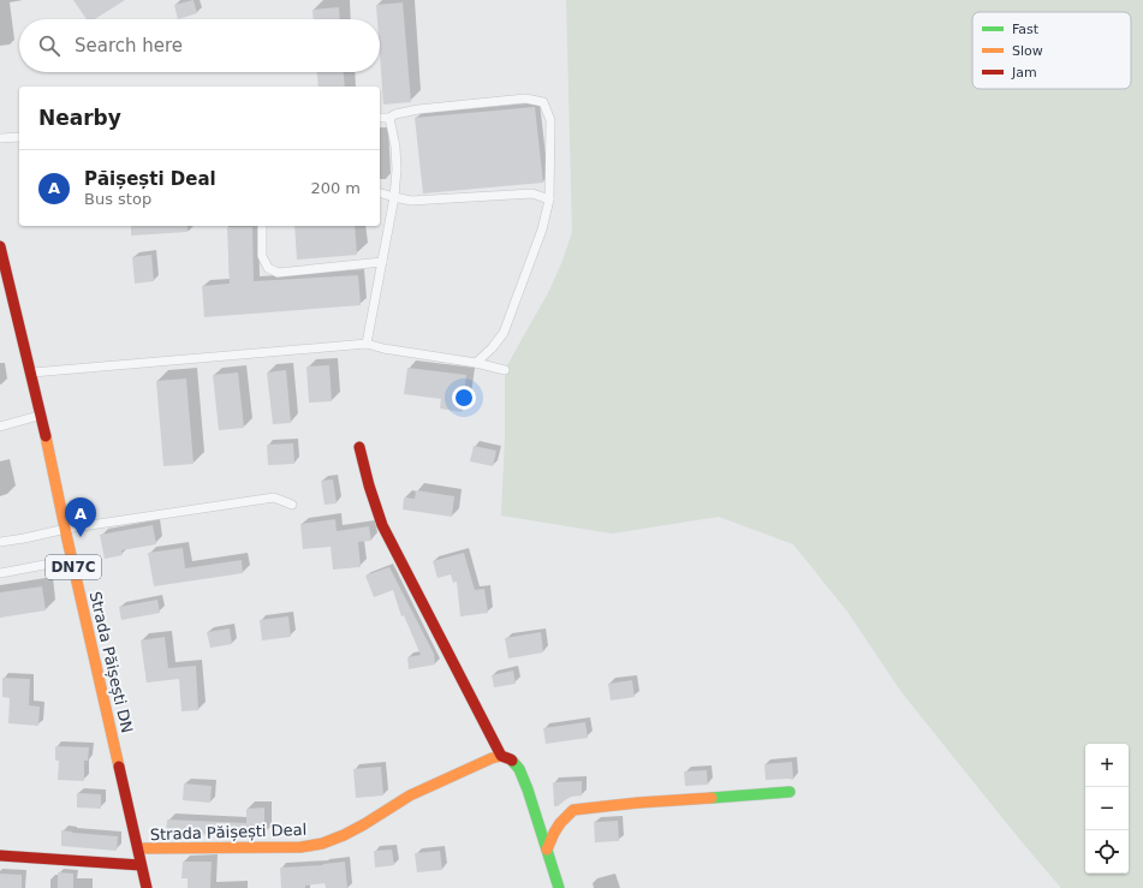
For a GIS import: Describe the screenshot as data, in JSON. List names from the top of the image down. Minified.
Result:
{"streets":{"street":["DN7C","Strada Păișești DN","Strada Păișești Deal"]},"crossings":[["Strada Păișești DN","Strada Păișești Deal"]],"legend":["Fast","Slow","Jam"],"page":{"search":"Search here","heading":"Nearby","list":[{"mark":"A","name":"Păișești Deal","note":"Bus stop","value":"200 m"}],"pins":"A","map_buttons":["+","−"]}}
